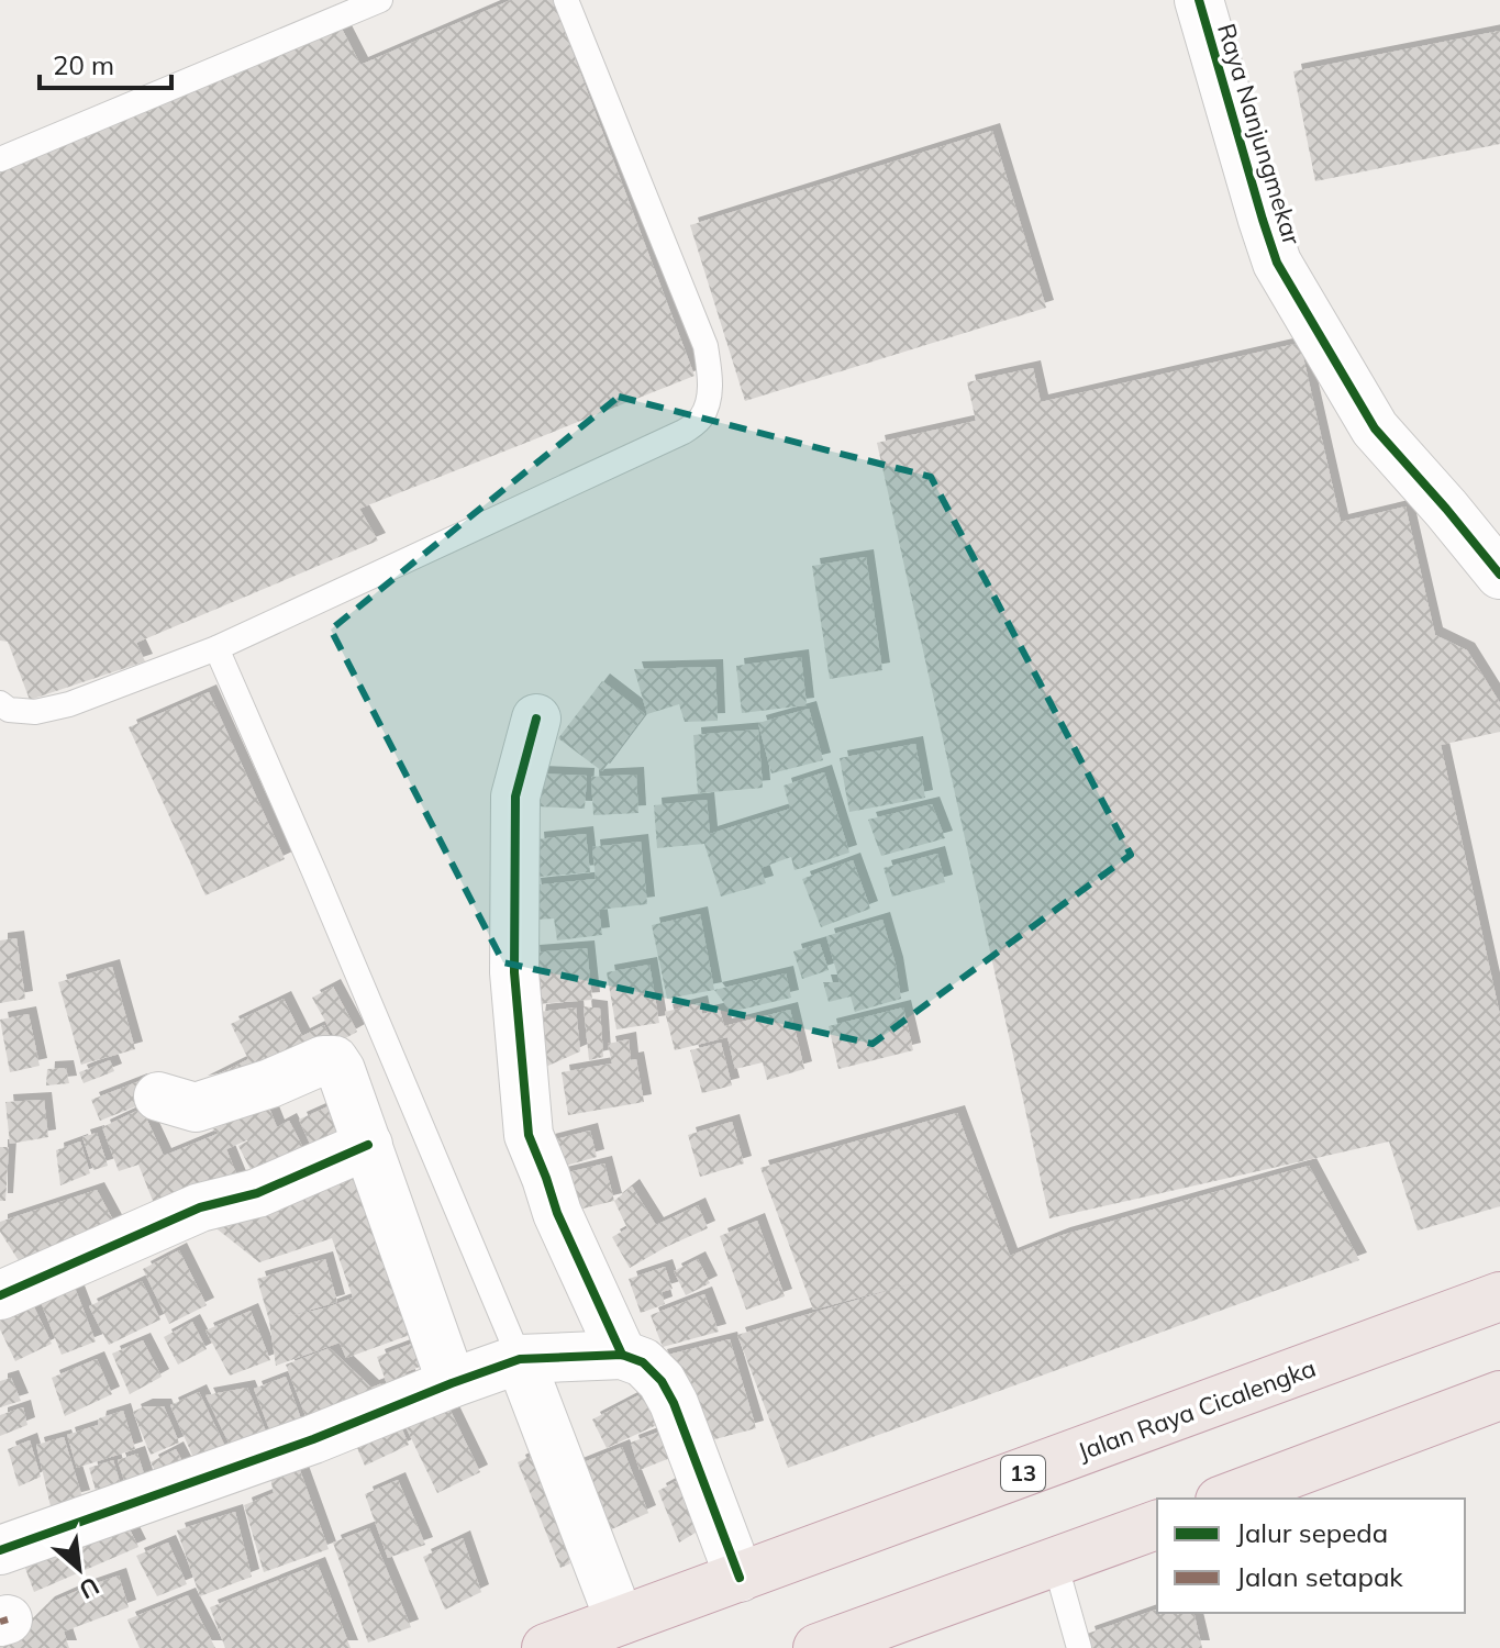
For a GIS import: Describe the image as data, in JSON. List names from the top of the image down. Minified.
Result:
{"streets":{"highway":["Jalan Raya Cicalengka","13"],"street":["Raya Nanjungmekar"]},"legend":["Jalur sepeda","Jalan setapak"],"scale_bar":"20 m","north":"bottom right"}
